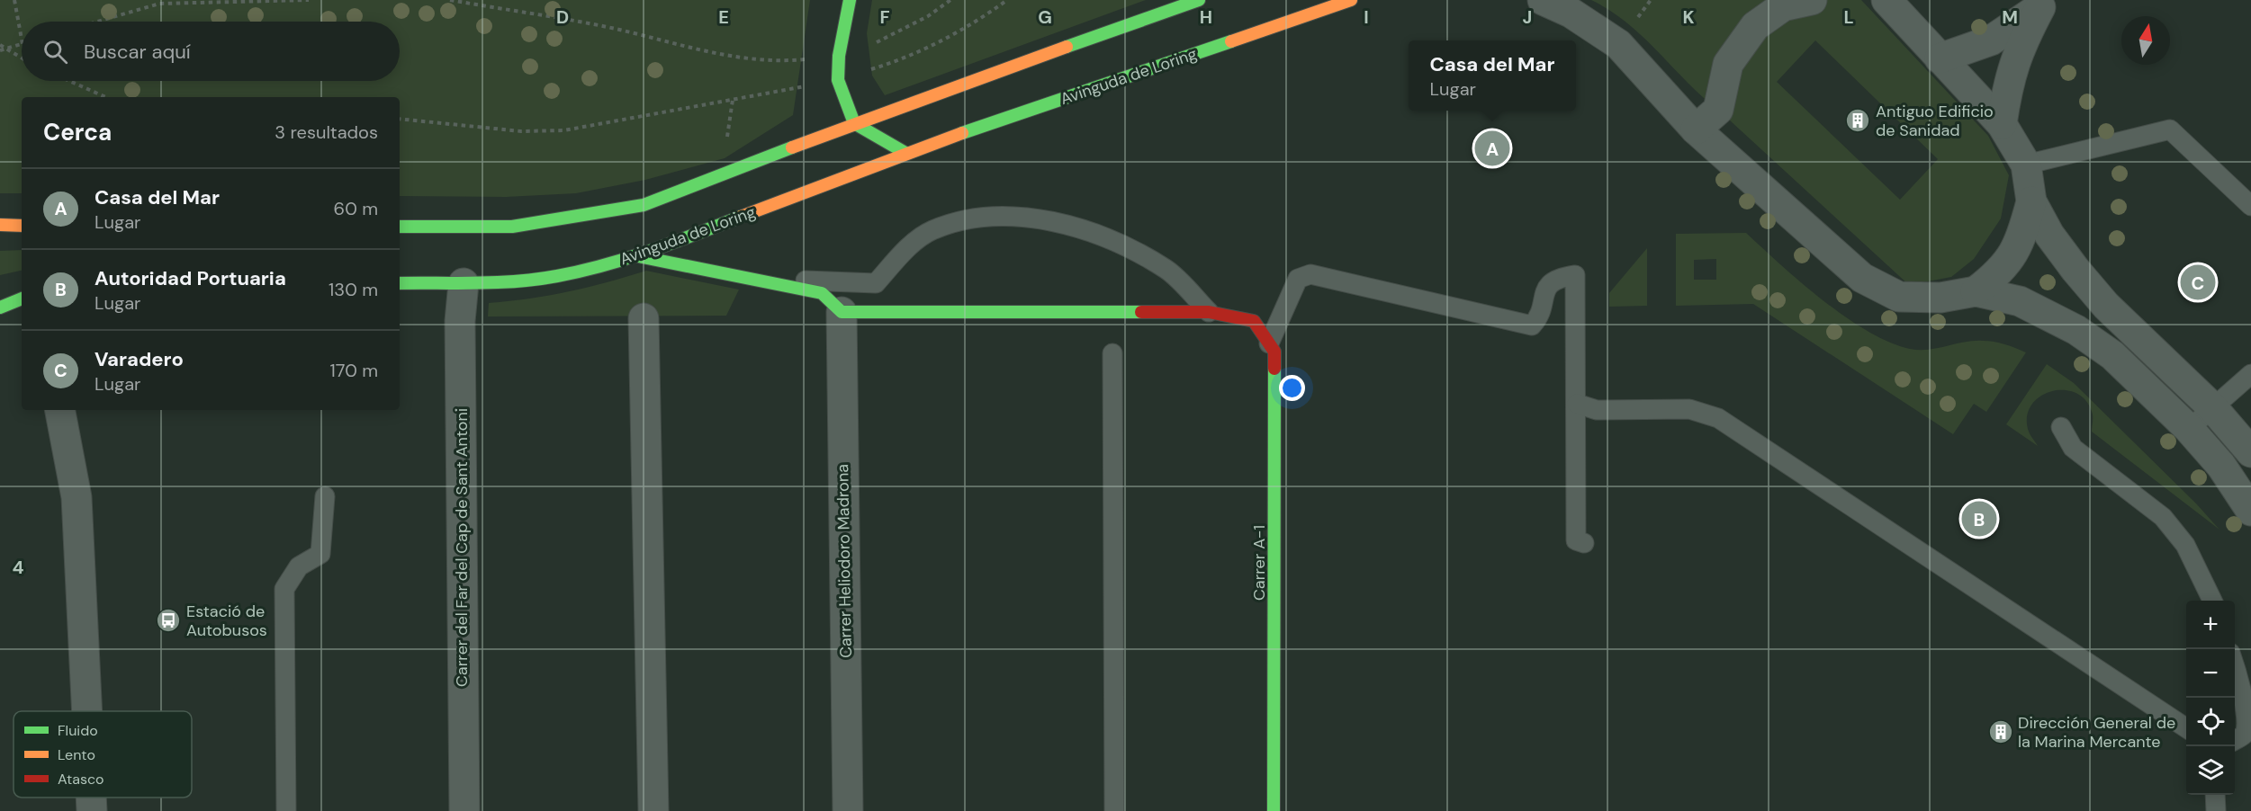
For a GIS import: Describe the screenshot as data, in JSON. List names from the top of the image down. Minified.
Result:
{"streets":{"main road":["Avinguda de Loring","Carrer A-1"],"street":["Carrer del Far del Cap de Sant Antoni","Carrer Heliodoro Madrona"]},"crossings":[["Avinguda de Loring","Carrer del Far del Cap de Sant Antoni"]],"places":{"building":["Antiguo Edificio de Sanidad","Dirección General de la Marina Mercante"],"bus stop":["Estació de Autobusos"]},"legend":["Fluido","Lento","Atasco"],"north":"top","page":{"search":"Buscar aquí","popup":["Casa del Mar","Lugar"],"heading":["Cerca","3 resultados"],"pins":["A","C","B"],"list":[{"mark":"A","name":"Casa del Mar","note":"Lugar","value":"60 m"},{"mark":"B","name":"Autoridad Portuaria","note":"Lugar","value":"130 m"},{"mark":"C","name":"Varadero","note":"Lugar","value":"170 m"}],"map_buttons":["+","−"]},"grid":{"columns":["D","E","F","G","H","I","J","K","L","M"],"rows":["4"]}}
